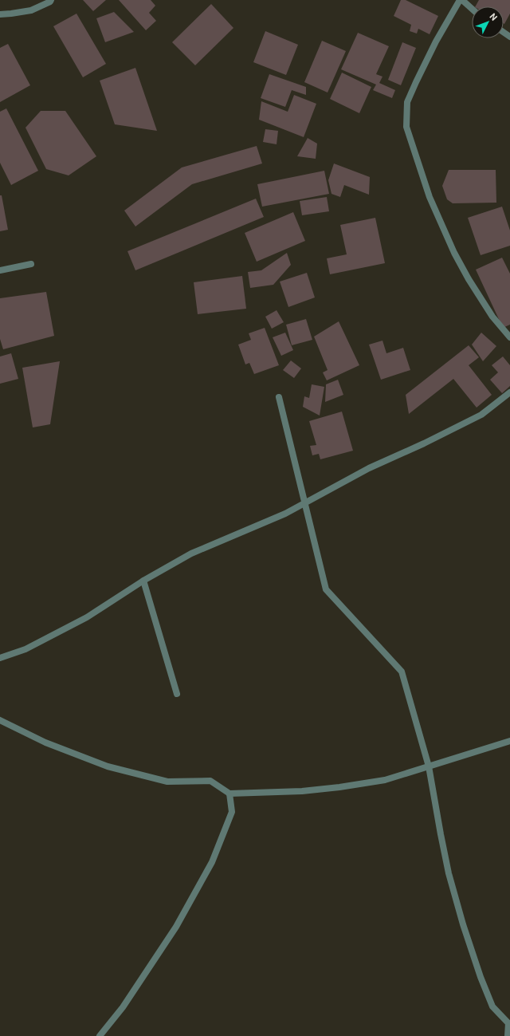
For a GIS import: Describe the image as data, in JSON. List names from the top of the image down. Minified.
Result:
{"north":"top right"}
